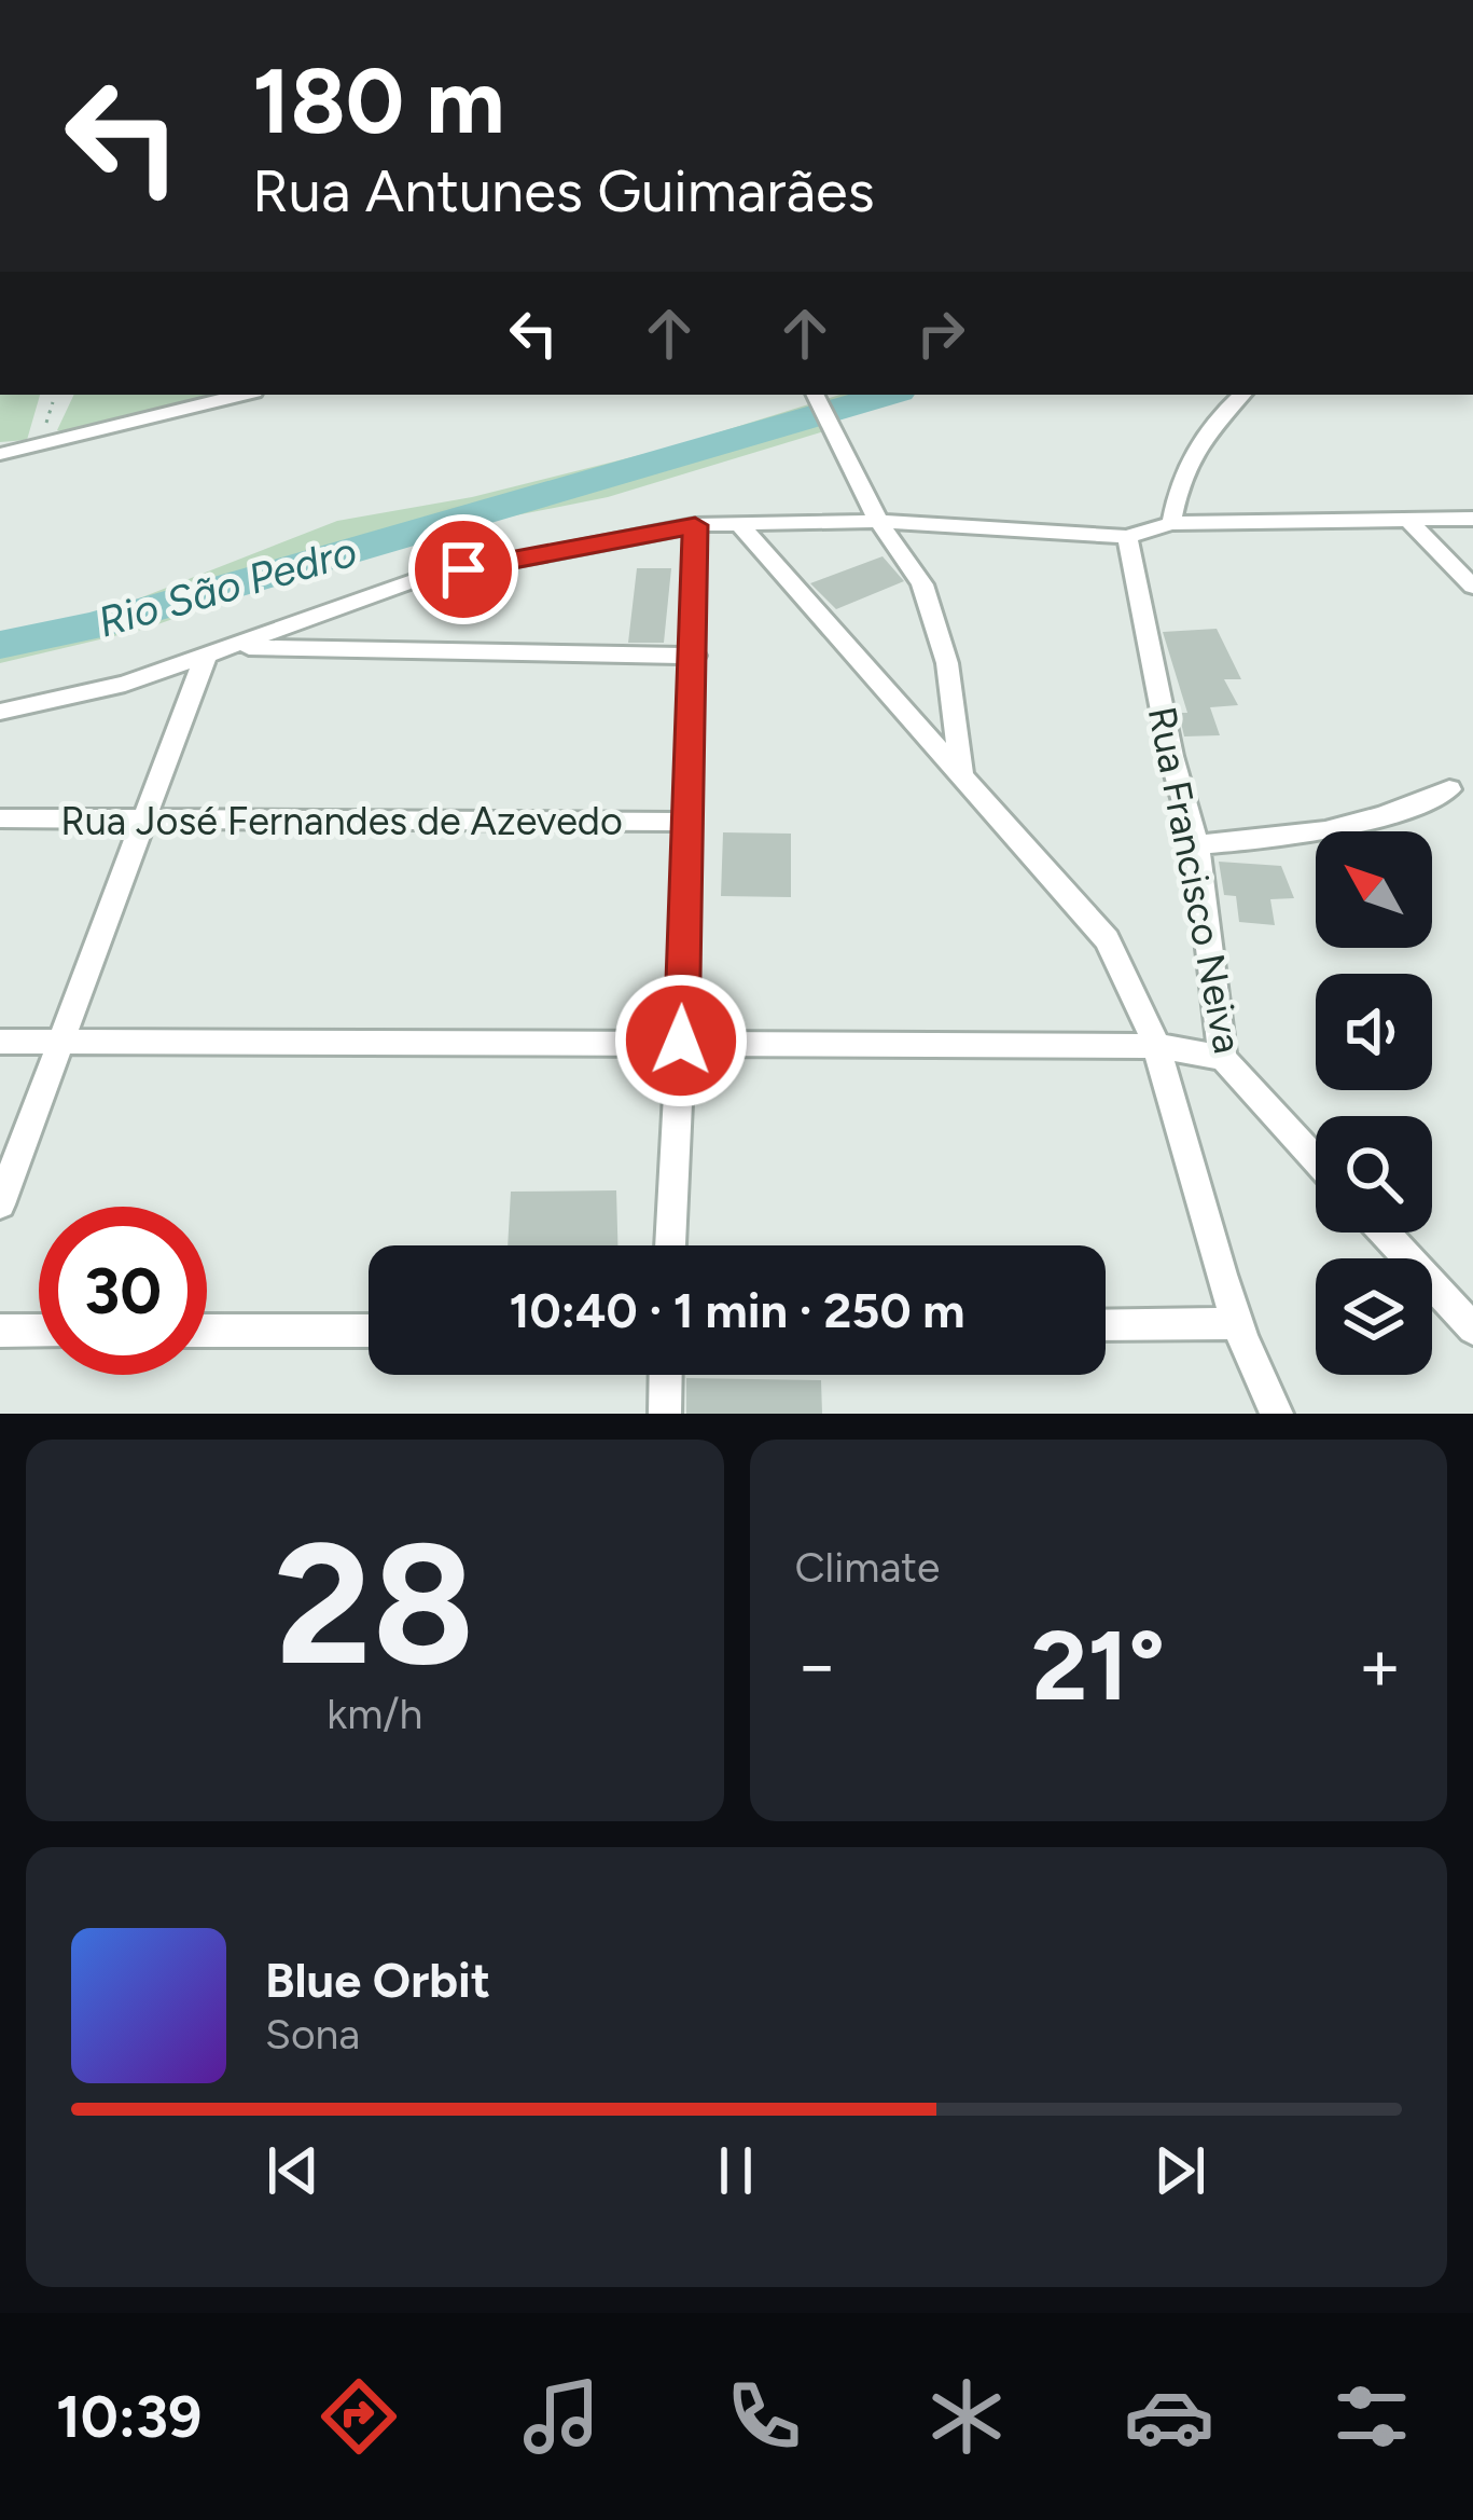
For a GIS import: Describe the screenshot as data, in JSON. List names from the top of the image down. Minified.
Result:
{"streets":{"street":["Rua José Fernandes de Azevedo","Rua Francisco Neiva"]},"water":["Rio São Pedro"],"north":"top left","page":{"turn":["180 m","Rua Antunes Guimarães"],"limit":"30","trip":"10:40 · 1 min · 250 m","tile":[["28","km/h"],"Climate"],"heat":["−","21°","+"],"song":["Blue Orbit","Sona"],"tabs":"10:39"}}
